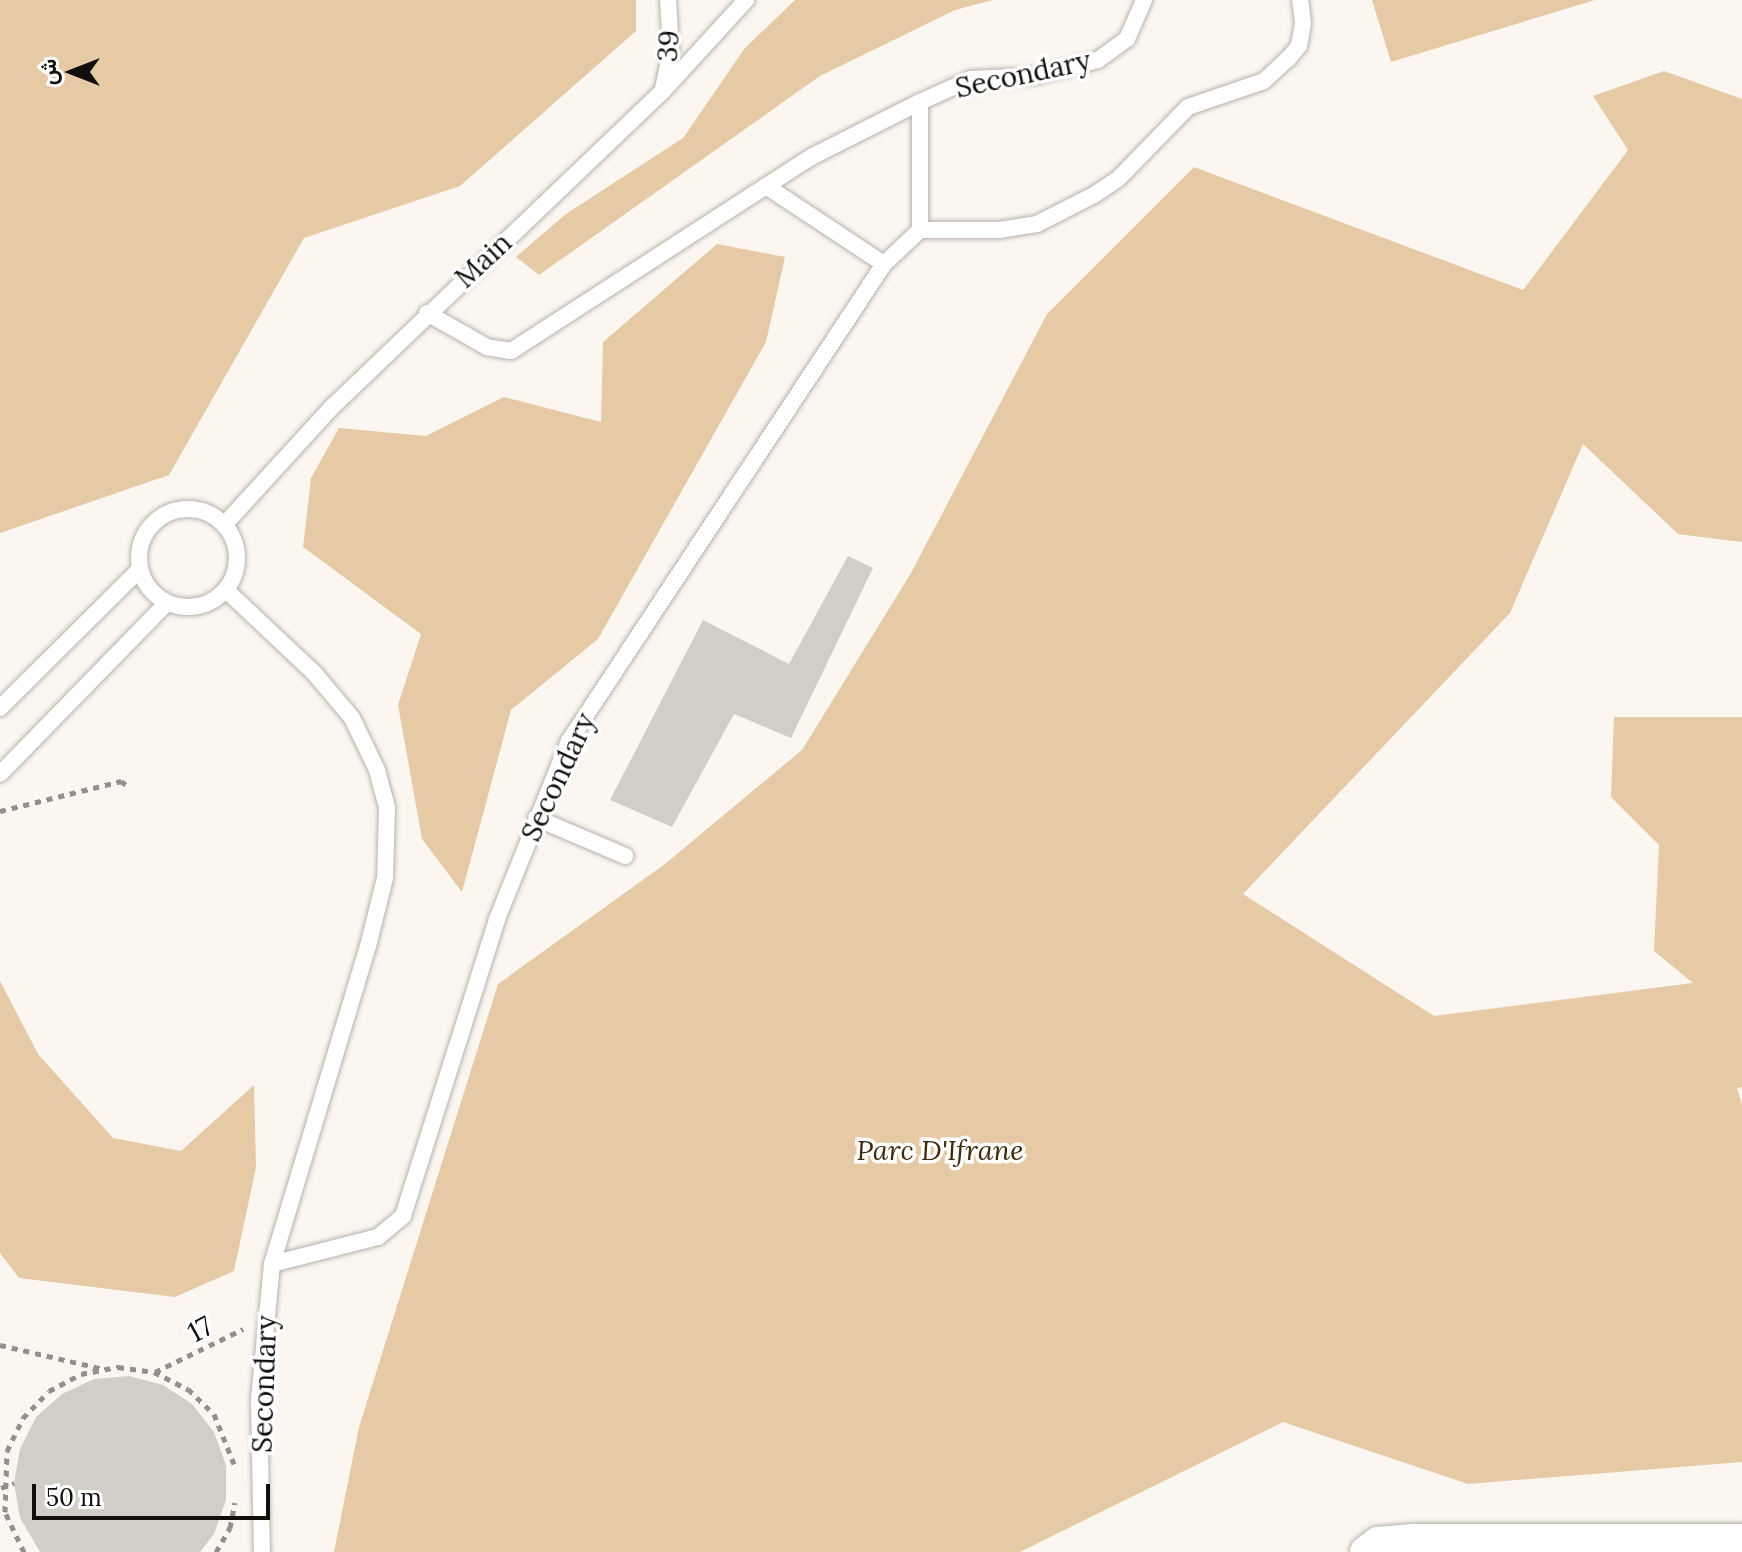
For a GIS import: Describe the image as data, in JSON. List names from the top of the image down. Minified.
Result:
{"streets":{"lane":["39","Secondary","Main"],"path":["17"]},"crossings":[["39","Main"],["Secondary","Main"],["Secondary","17"]],"parks":["Parc D'Ifrane"],"scale_bar":"50 m","north":"left"}
